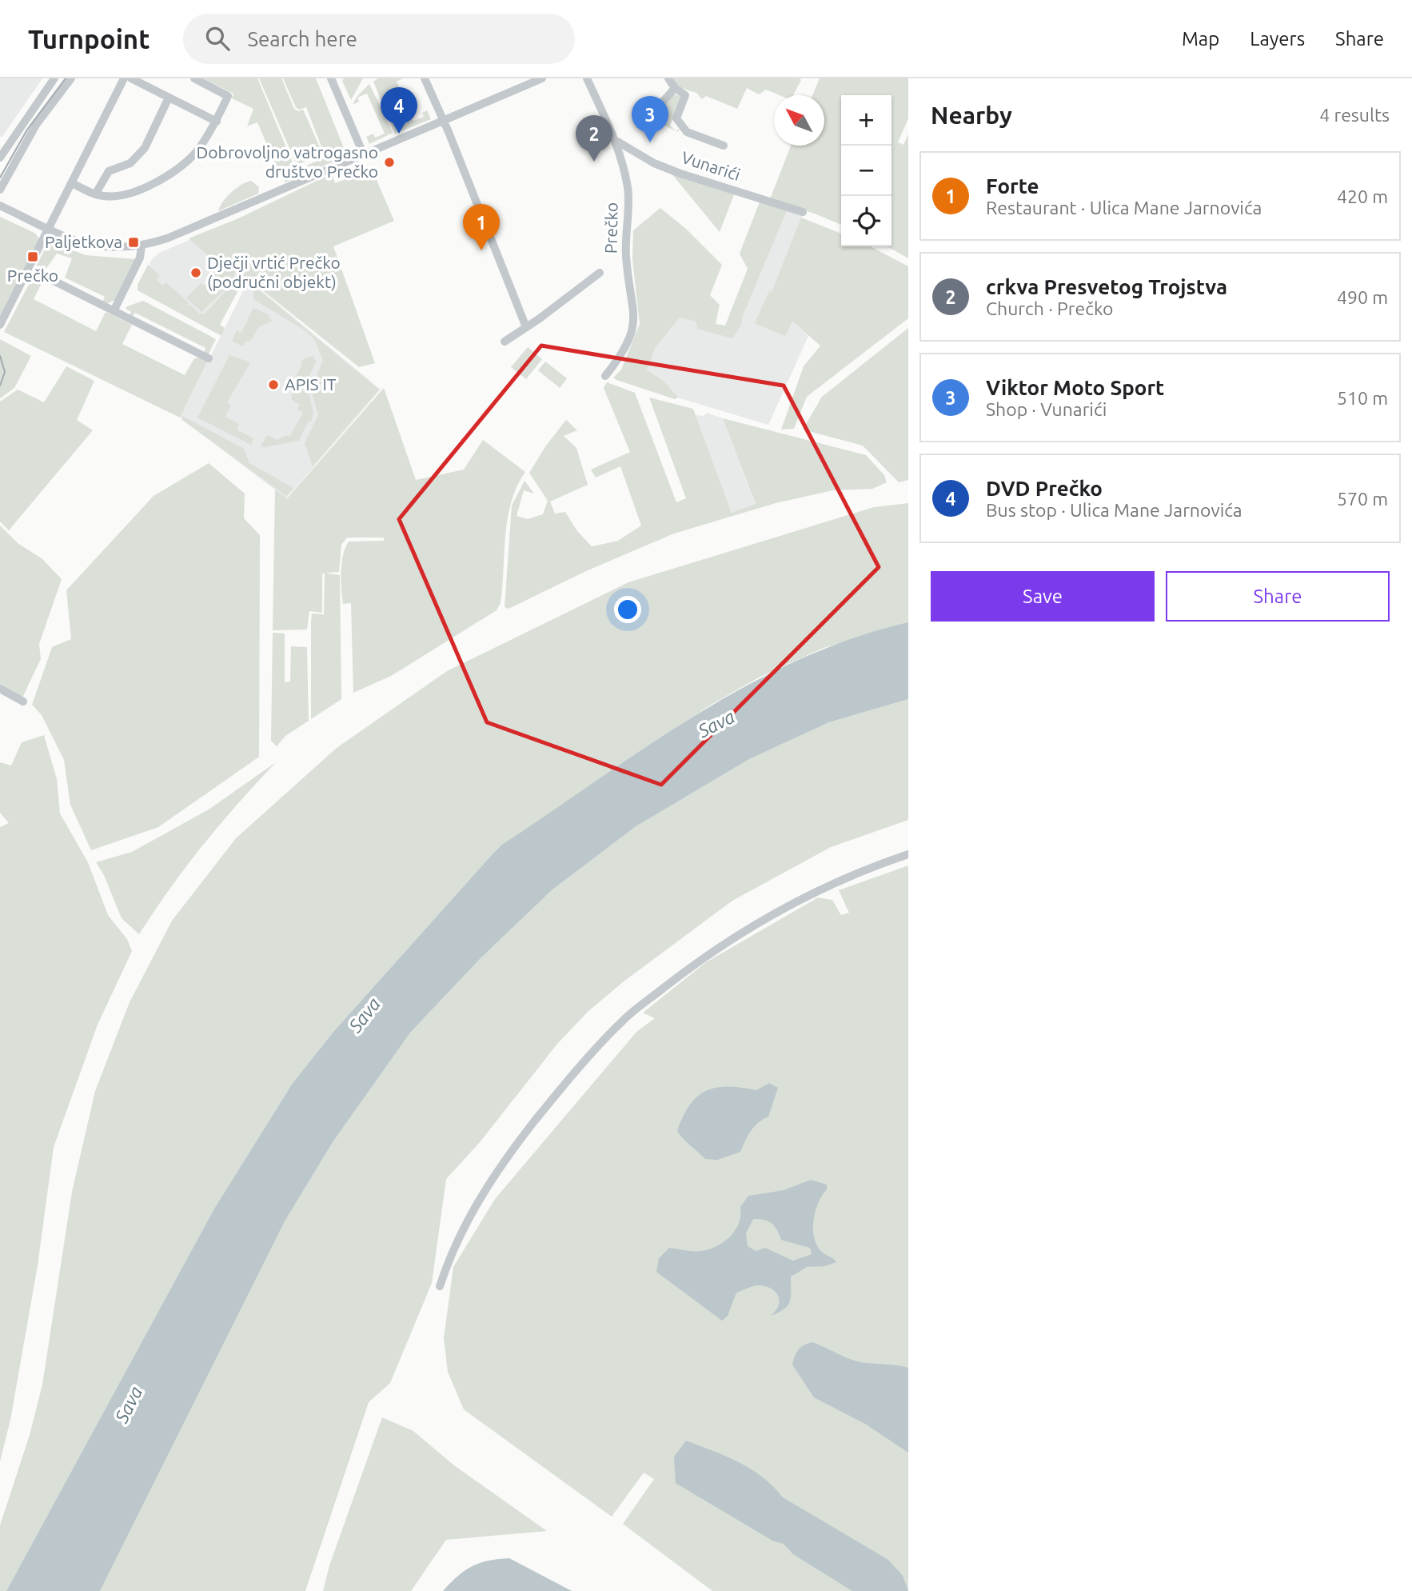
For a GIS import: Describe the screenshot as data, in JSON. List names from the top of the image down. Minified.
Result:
{"streets":{"street":["Vunarići","Prečko"]},"crossings":[["Vunarići","Prečko"]],"water":["Sava"],"places":{"other":["Dobrovoljno vatrogasno društvo Prečko","Dječji vrtić Prečko (područni objekt)","APIS IT"],"transit":["Paljetkova","Prečko"]},"north":"top left","page":{"header":"Turnpoint","search":"Search here","nav":["Map","Layers","Share"],"heading":["Nearby","4 results"],"pins":["4","3","2","1"],"map_buttons":["+","−"],"list":[{"mark":"1","name":"Forte","note":"Restaurant · Ulica Mane Jarnovića","value":"420 m"},{"mark":"2","name":"crkva Presvetog Trojstva","note":"Church · Prečko","value":"490 m"},{"mark":"3","name":"Viktor Moto Sport","note":"Shop · Vunarići","value":"510 m"},{"mark":"4","name":"DVD Prečko","note":"Bus stop · Ulica Mane Jarnovića","value":"570 m"}],"buttons":["Save","Share"]}}
